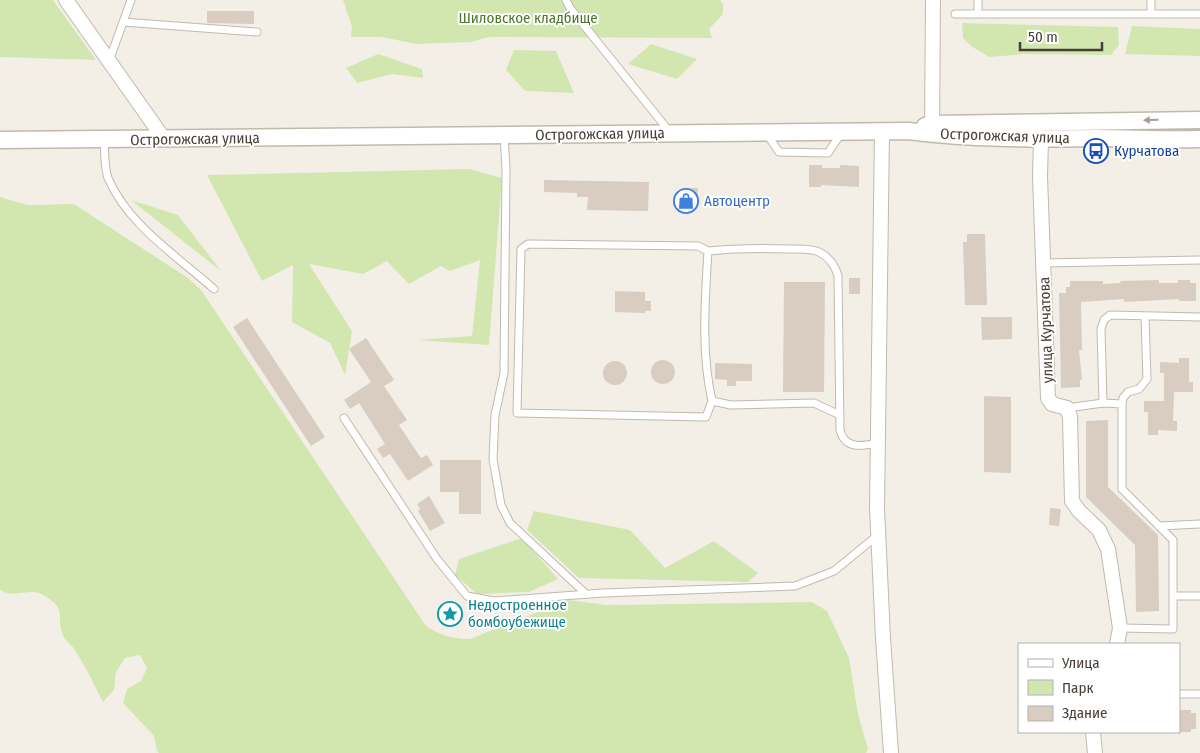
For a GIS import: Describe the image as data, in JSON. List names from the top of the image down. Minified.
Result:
{"streets":{"street":["Острогожская улица","улица Курчатова"]},"crossings":[["Острогожская улица","улица Курчатова"]],"parks":["Шиловское кладбище"],"places":{"bus stop":["Курчатова"],"shop":["Автоцентр"],"place":["Недостроенное бомбоубежище"]},"legend":["Улица","Парк","Здание"],"scale_bar":"50 m"}
